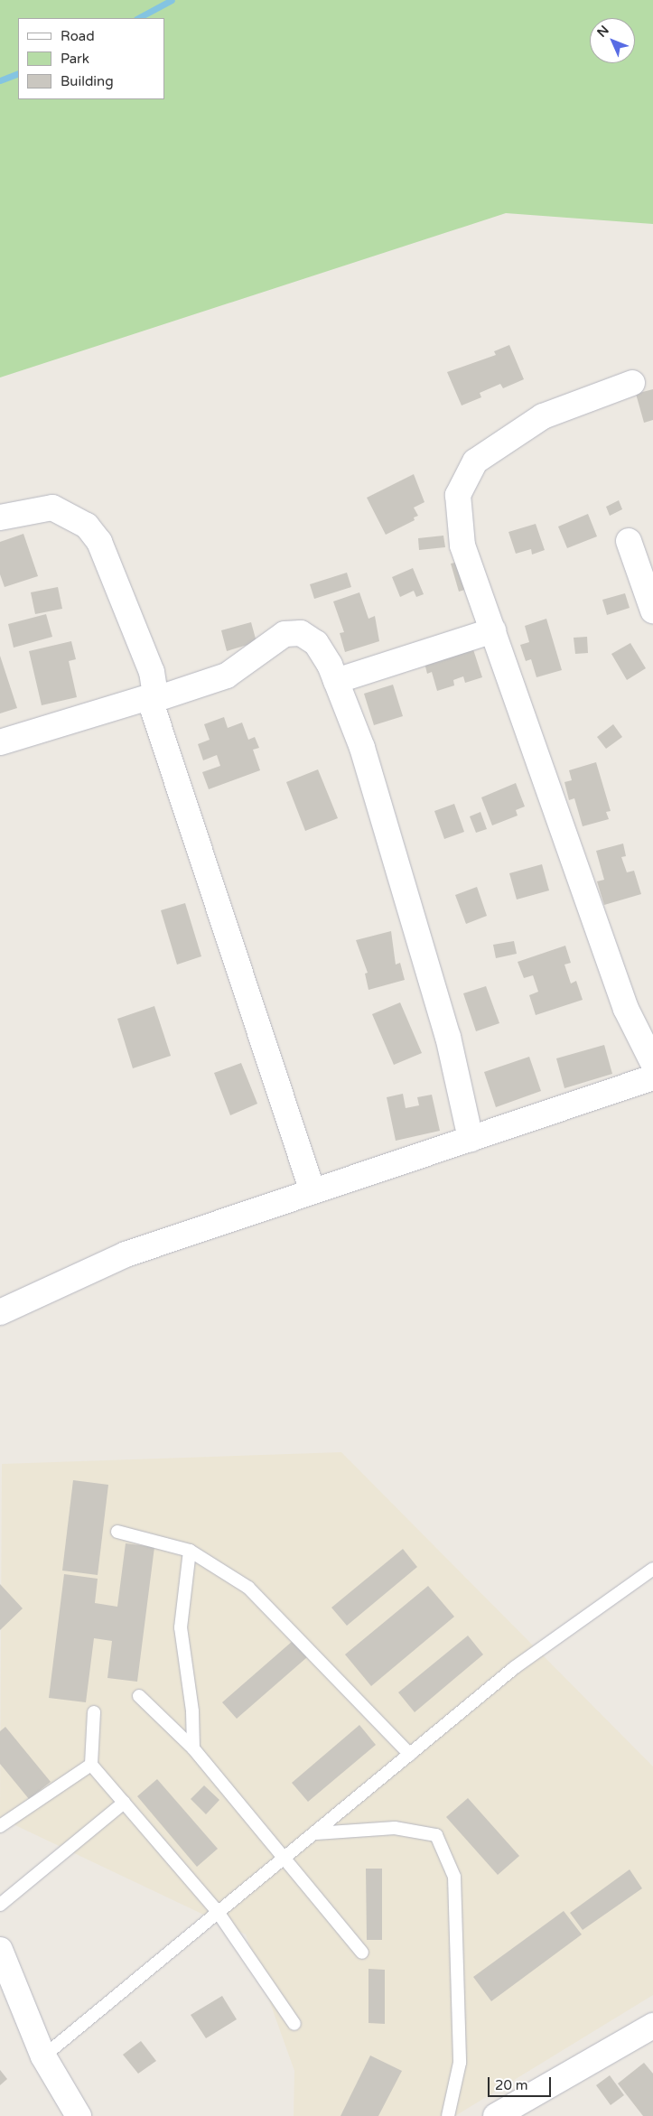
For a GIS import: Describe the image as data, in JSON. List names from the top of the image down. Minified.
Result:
{"legend":["Road","Park","Building"],"scale_bar":"20 m","north":"top left"}
